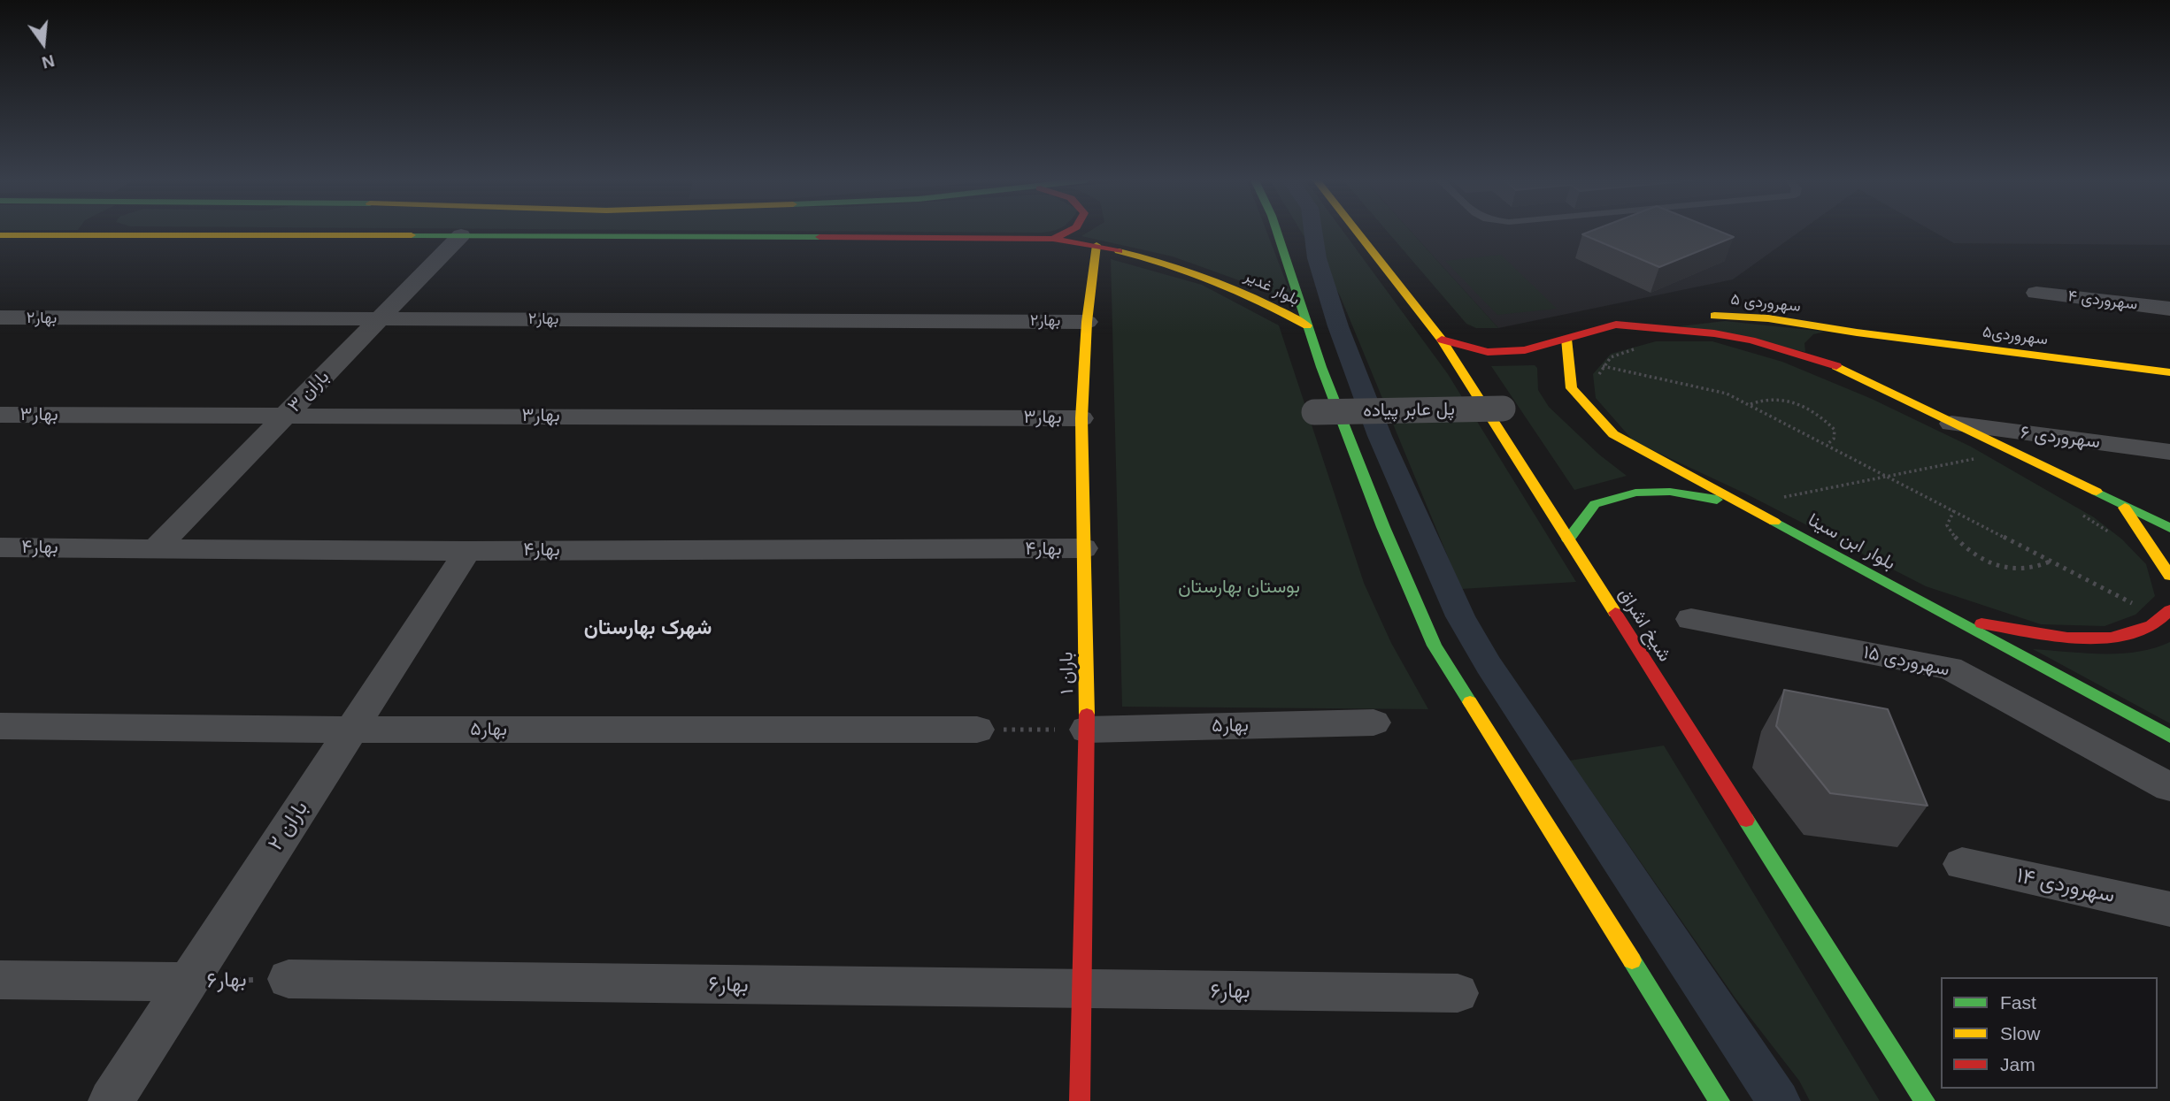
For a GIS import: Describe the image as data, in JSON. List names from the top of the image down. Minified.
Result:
{"streets":{"main road":["بلوار غدیر","سهروردی ۵","سهروردی۵","بلوار ابن سینا","شیخ اشراق","باران ۱"],"street":["سهروردی ۴","بهار۲","باران ۳","پل عابر پیاده","بهار۳","سهروردی ۶","بهار۴","سهروردی ۱۵","بهار۵","باران ۲","سهروردی ۱۴","بهار۶"]},"crossings":[["بلوار غدیر","باران ۳"],["بلوار غدیر","باران ۱"],["سهروردی ۵","سهروردی۵"],["بهار۲","باران ۳"],["بهار۲","باران ۱"],["باران ۳","بهار۳"],["باران ۳","بهار۴"],["بهار۳","باران ۱"],["بهار۴","باران ۱"],["بهار۴","باران ۲"],["باران ۱","بهار۵"],["باران ۱","بهار۶"],["بهار۵","باران ۲"],["باران ۲","بهار۶"]],"districts":["شهرک بهارستان"],"parks":["بوستان بهارستان"],"legend":["Fast","Slow","Jam"],"north":"bottom"}
